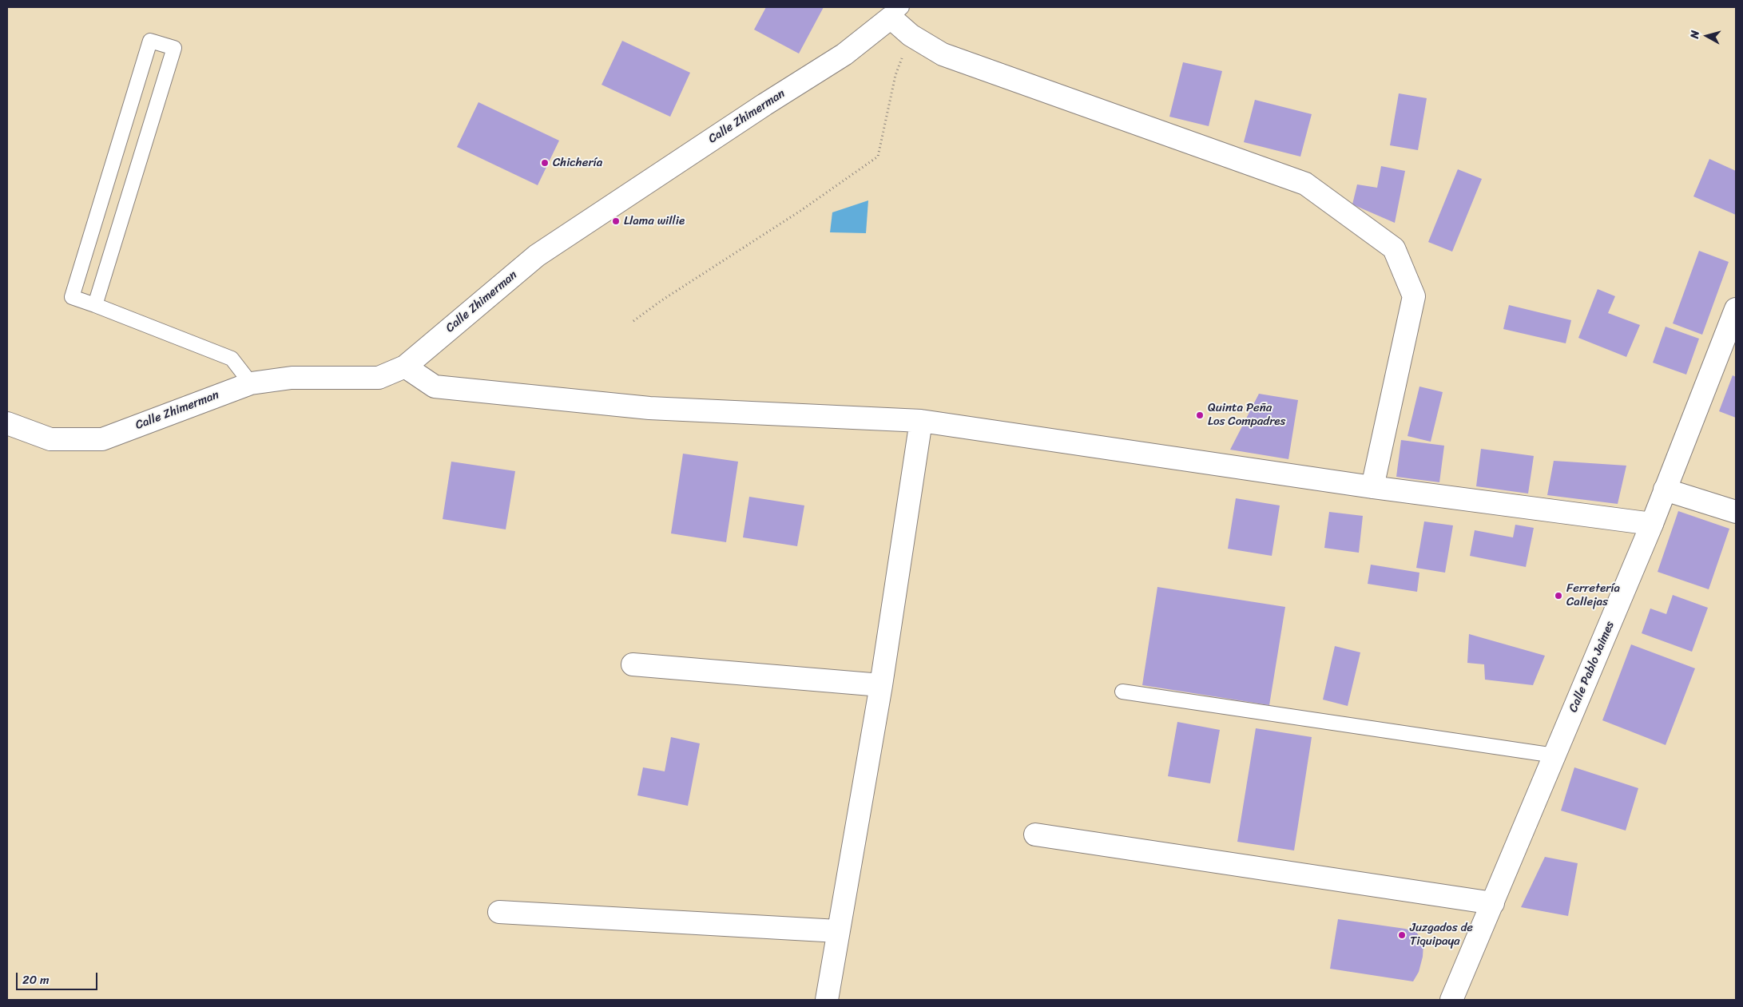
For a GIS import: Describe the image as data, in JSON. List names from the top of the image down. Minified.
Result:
{"streets":{"street":["Calle Zhimerman","Calle Pablo Jaimes"]},"places":["Chichería","Llama willie","Quinta Peña Los Compadres","Ferretería Callejas","Juzgados de Tiquipaya"],"scale_bar":"20 m","north":"left"}
